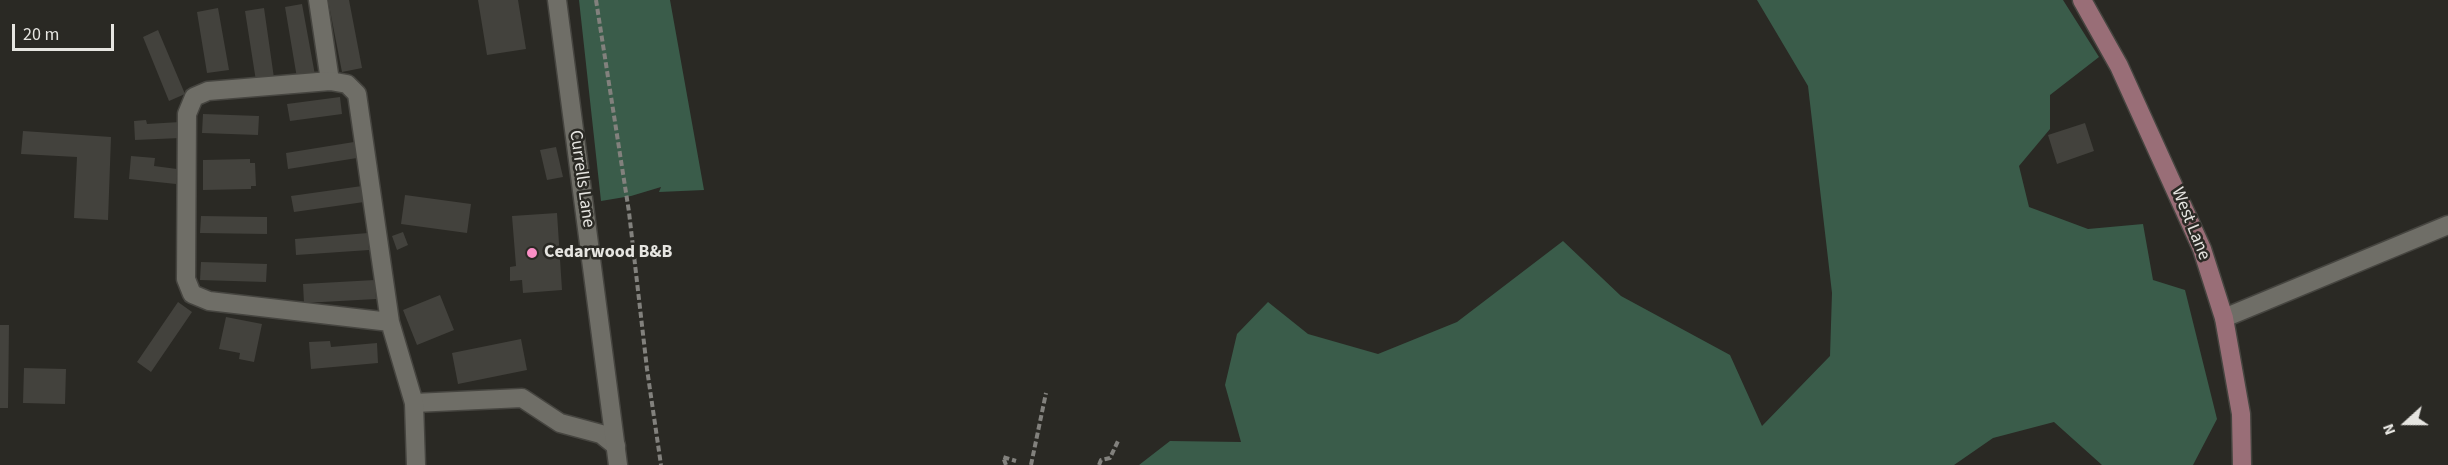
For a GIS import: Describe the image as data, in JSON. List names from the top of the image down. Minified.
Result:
{"streets":{"street":["Currells Lane","West Lane"]},"places":["Cedarwood B&B"],"scale_bar":"20 m","north":"left"}
